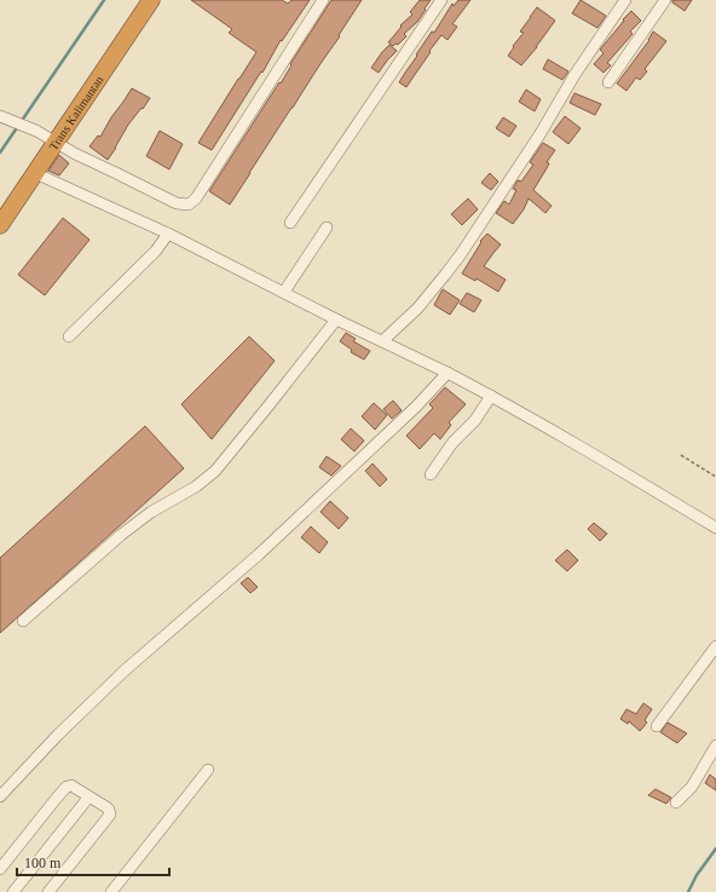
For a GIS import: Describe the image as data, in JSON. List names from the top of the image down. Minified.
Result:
{"streets":{"highway":["Trans Kalimantan"]},"scale_bar":"100 m"}
